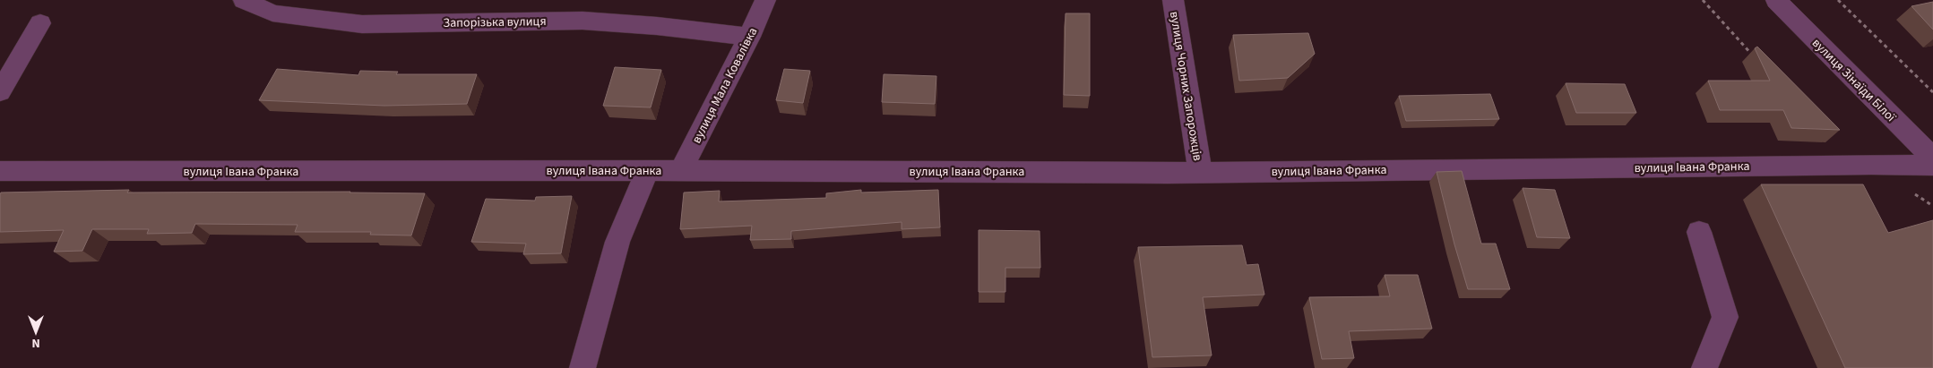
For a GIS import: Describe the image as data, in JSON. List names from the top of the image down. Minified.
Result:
{"streets":{"street":["Запорізька вулиця","вулиця Зінаїди Білої","вулиця Мала Ковалівка","вулиця Чорних Запорожців","вулиця Івана Франка"]},"crossings":[["Запорізька вулиця","вулиця Мала Ковалівка"],["вулиця Мала Ковалівка","вулиця Івана Франка"],["вулиця Чорних Запорожців","вулиця Івана Франка"]],"north":"bottom"}
